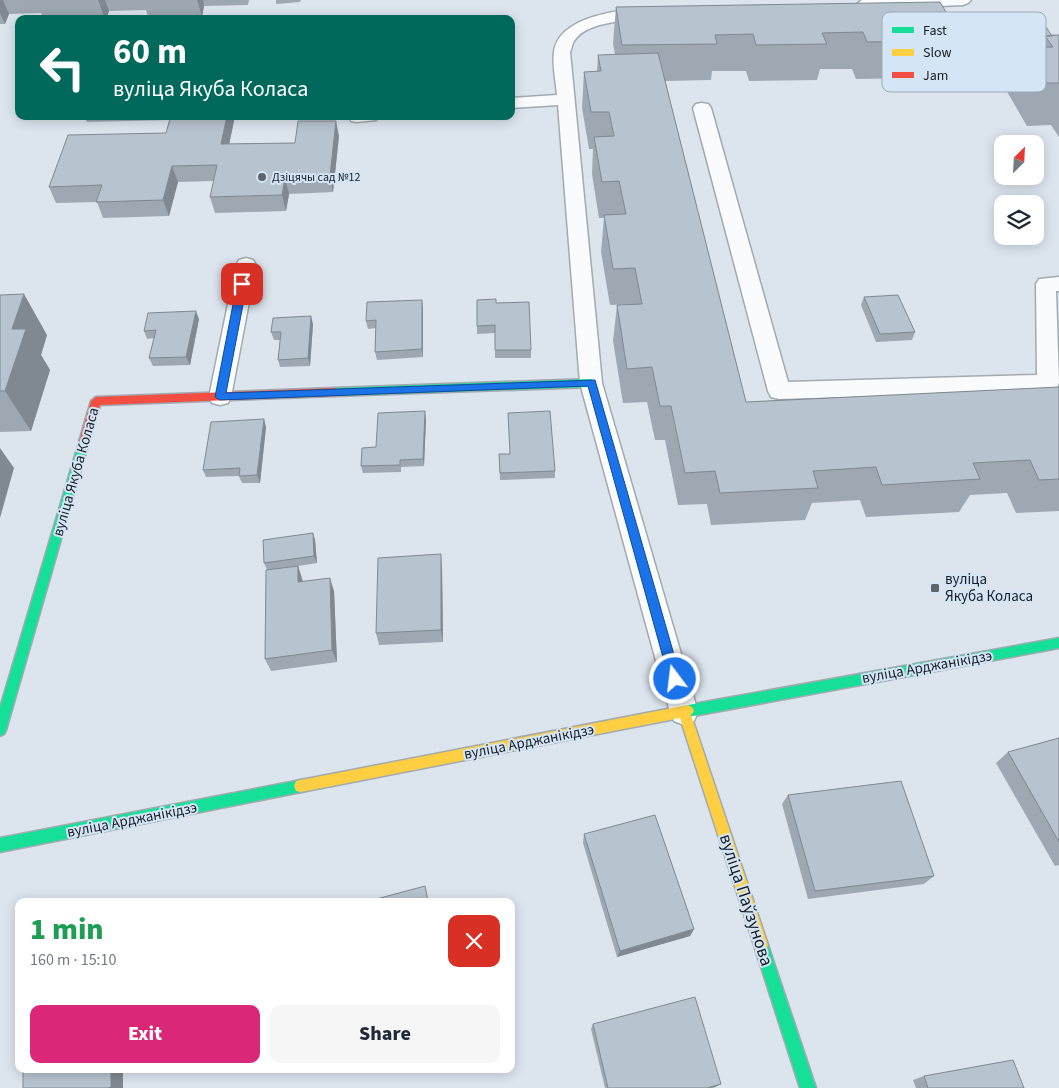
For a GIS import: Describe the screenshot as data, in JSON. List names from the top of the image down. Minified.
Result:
{"streets":{"street":["вуліца Якуба Коласа","вуліца Арджанікідзэ","вуліца Паўзунова"]},"crossings":[["вуліца Арджанікідзэ","вуліца Паўзунова"]],"places":{"other":["Дзіцячы сад №12"],"transit":["вуліца Якуба Коласа"]},"legend":["Fast","Slow","Jam"],"north":"top right","page":{"turn":["60 m","вуліца Якуба Коласа"],"heading":["1 min","160 m · 15:10"],"buttons":["Exit","Share"]}}
